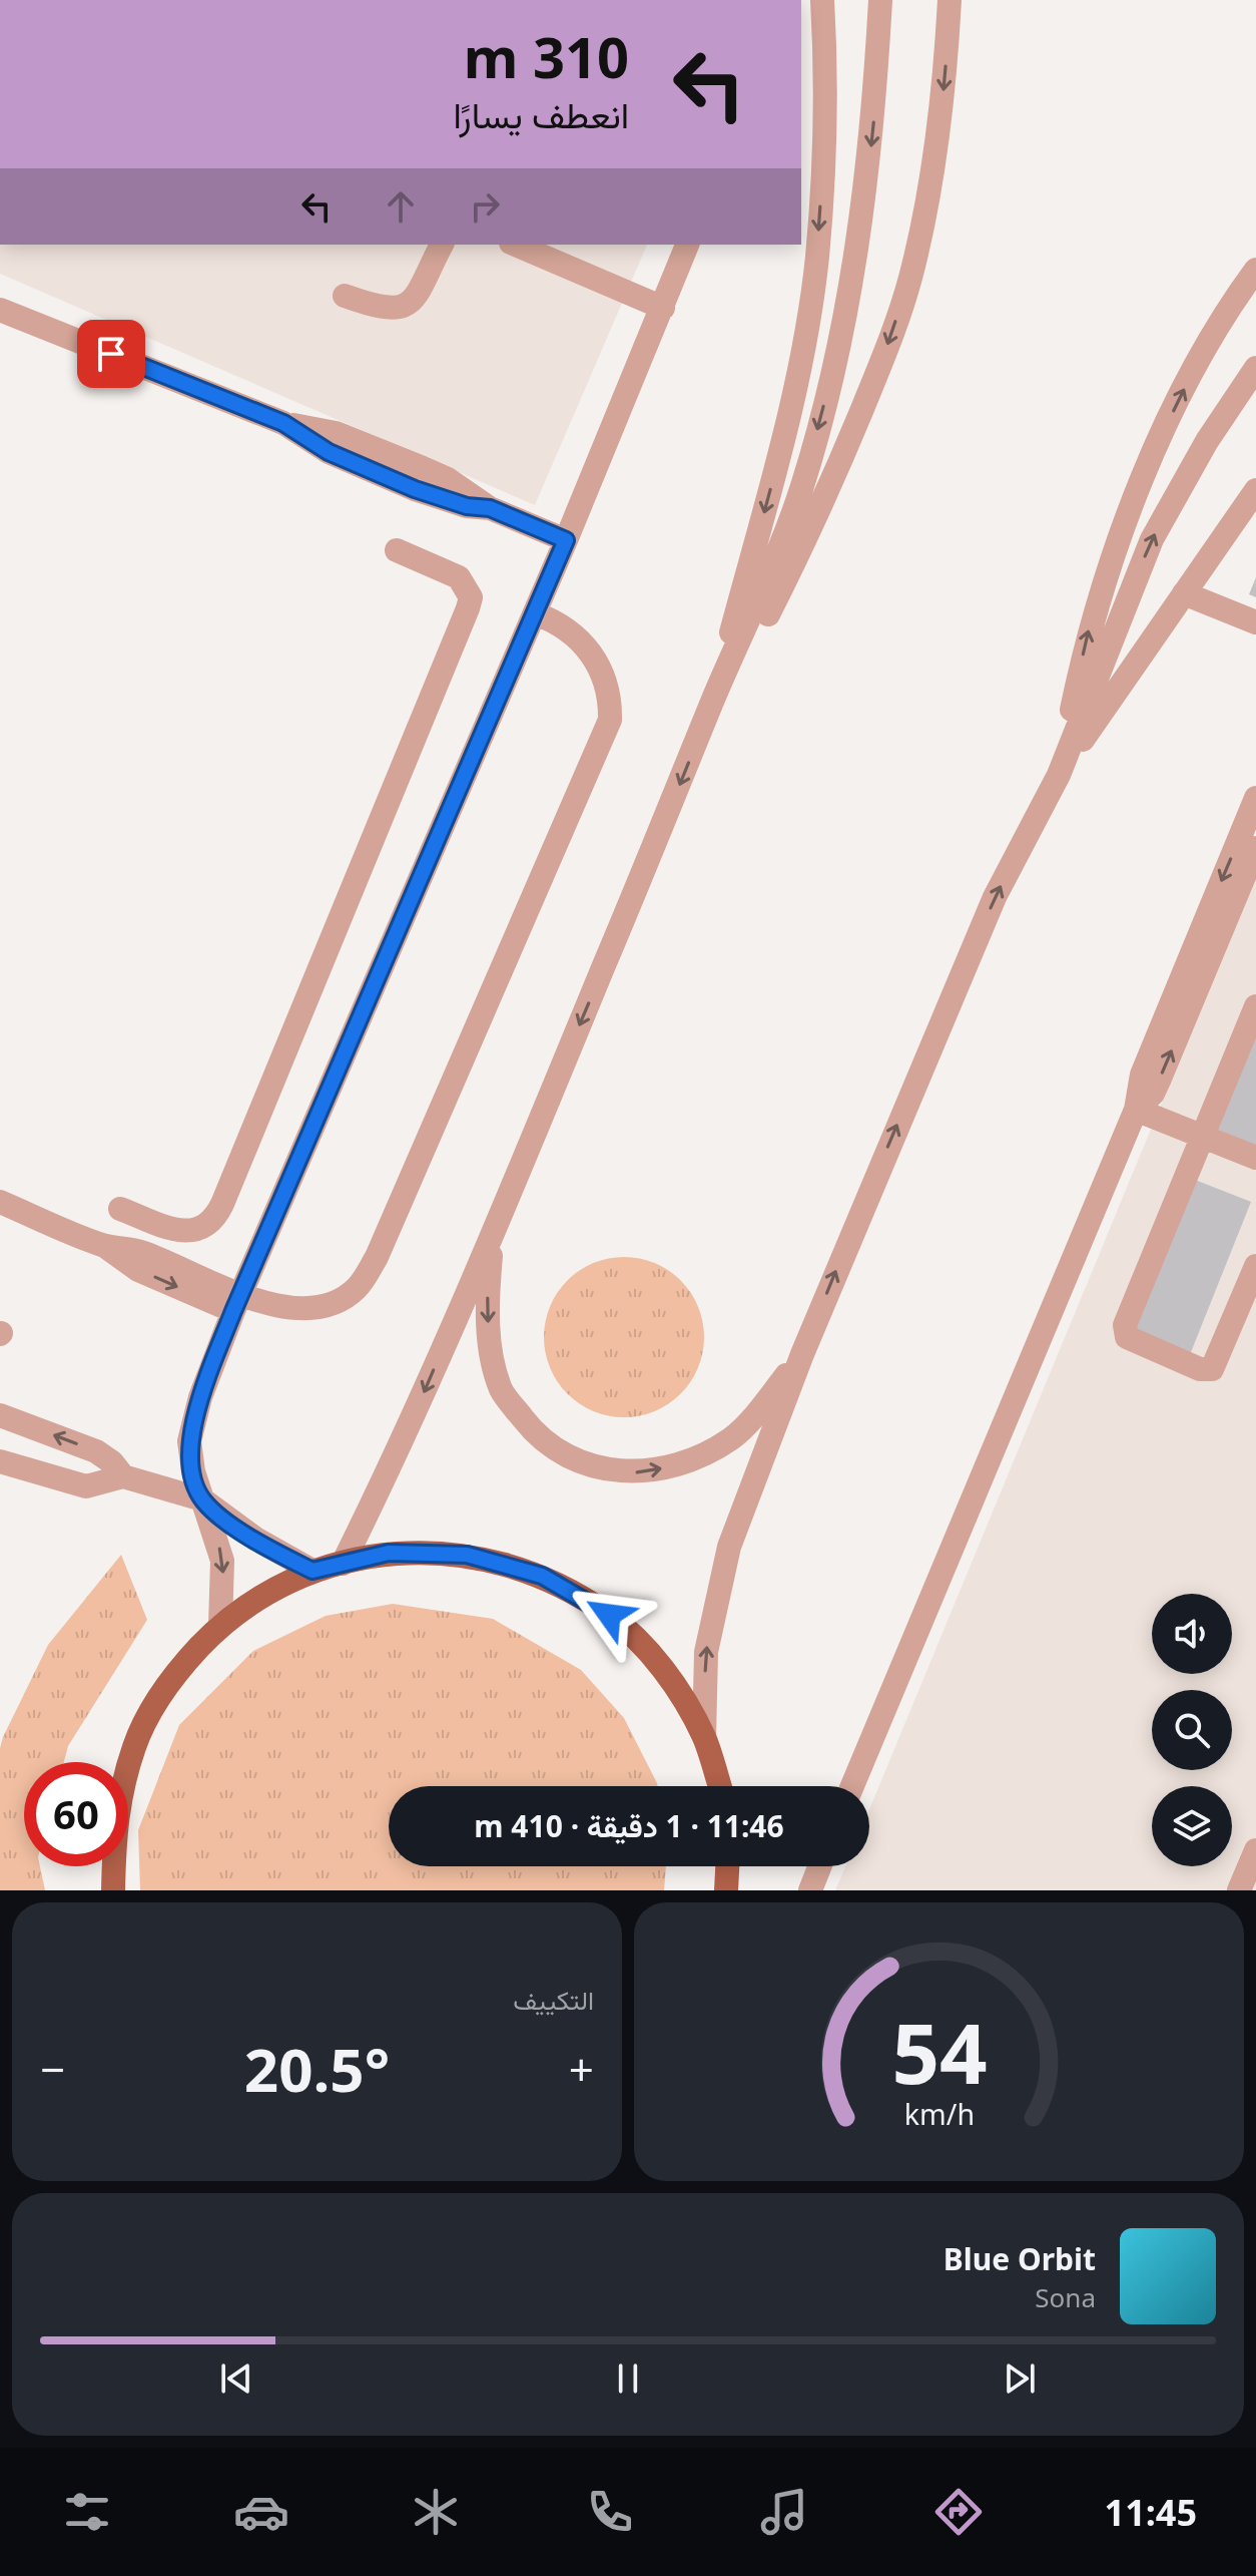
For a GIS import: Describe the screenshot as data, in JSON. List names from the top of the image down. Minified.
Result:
{"page":{"turn":["310 m","انعطف يسارًا"],"limit":"60","trip":"11:46 · 1 دقيقة · 410 m","tile":"التكييف","heat":["−","20.5°","+"],"song":["Blue Orbit","Sona"],"tabs":"11:45","gauge":["54","km/h"]}}
